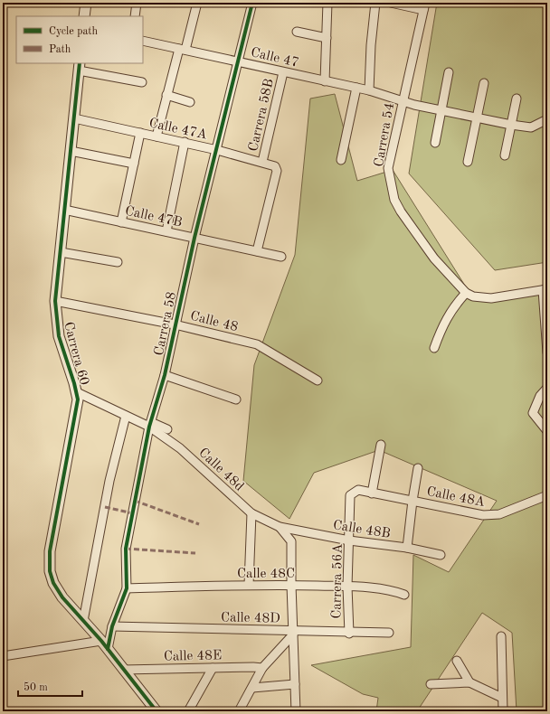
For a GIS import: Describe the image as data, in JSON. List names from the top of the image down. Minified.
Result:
{"streets":{"street":["Calle 47","Carrera 58B","Calle 47A","Carrera 54","Calle 47B","Calle 48","Carrera 58","Carrera 60","Calle 48d","Calle 48A","Calle 48B","Calle 48C","Carrera 56A","Calle 48D","Calle 48E"]},"crossings":[["Calle 47","Carrera 58B"],["Calle 47","Carrera 54"],["Calle 47","Carrera 58"],["Carrera 58B","Calle 47A"],["Calle 47A","Calle 47B"],["Calle 47A","Carrera 58"],["Calle 47A","Carrera 60"],["Calle 47B","Carrera 58"],["Calle 47B","Carrera 60"],["Calle 48","Carrera 58"],["Calle 48","Carrera 60"],["Carrera 58","Carrera 60"],["Carrera 58","Calle 48d"],["Carrera 58","Calle 48C"],["Carrera 58","Calle 48D"],["Carrera 60","Calle 48E"],["Calle 48d","Calle 48B"],["Calle 48A","Carrera 56A"],["Calle 48B","Carrera 56A"],["Calle 48C","Carrera 56A"],["Carrera 56A","Calle 48D"]],"legend":["Cycle path","Path"],"scale_bar":"50 m"}
